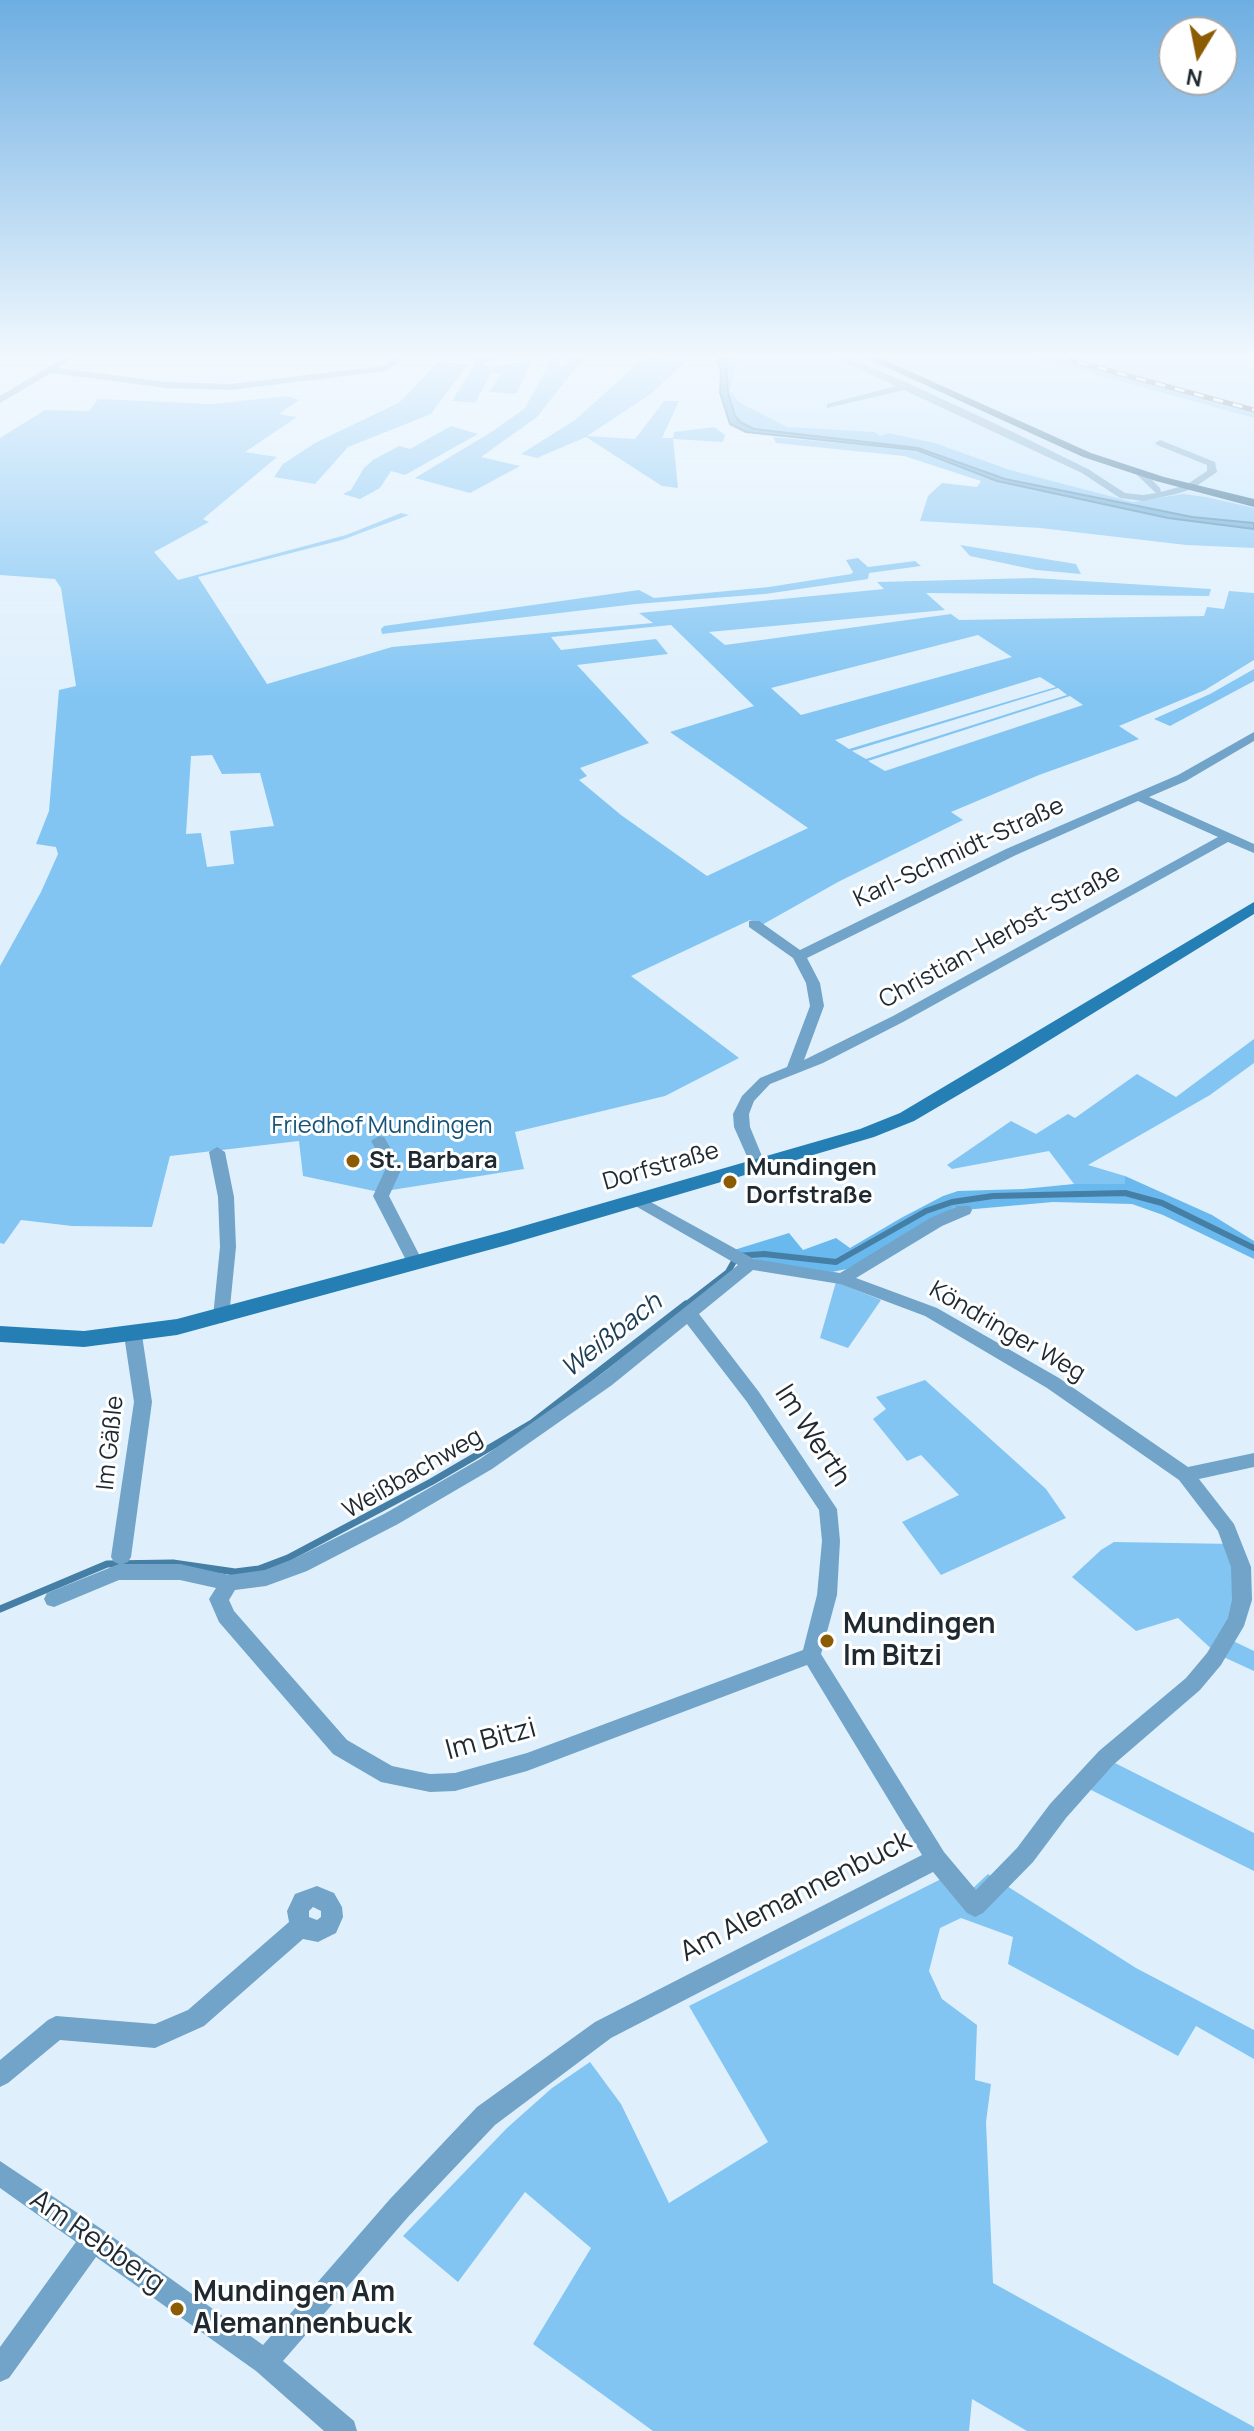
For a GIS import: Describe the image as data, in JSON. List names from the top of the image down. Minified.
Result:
{"streets":{"street":["Karl-Schmidt-Straße","Christian-Herbst-Straße","Dorfstraße","Köndringer Weg","Im Werth","Im Gäßle","Weißbachweg","Im Bitzi","Am Alemannenbuck","Am Rebberg"]},"crossings":[["Dorfstraße","Köndringer Weg"],["Dorfstraße","Im Gäßle"],["Köndringer Weg","Weißbachweg"],["Köndringer Weg","Am Alemannenbuck"],["Im Werth","Weißbachweg"],["Im Werth","Im Bitzi"],["Weißbachweg","Im Bitzi"],["Am Alemannenbuck","Am Rebberg"]],"water":["Weißbach"],"parks":["Friedhof Mundingen"],"places":["St. Barbara","Mundingen Dorfstraße","Mundingen Im Bitzi","Mundingen Am Alemannenbuck"],"north":"bottom"}
